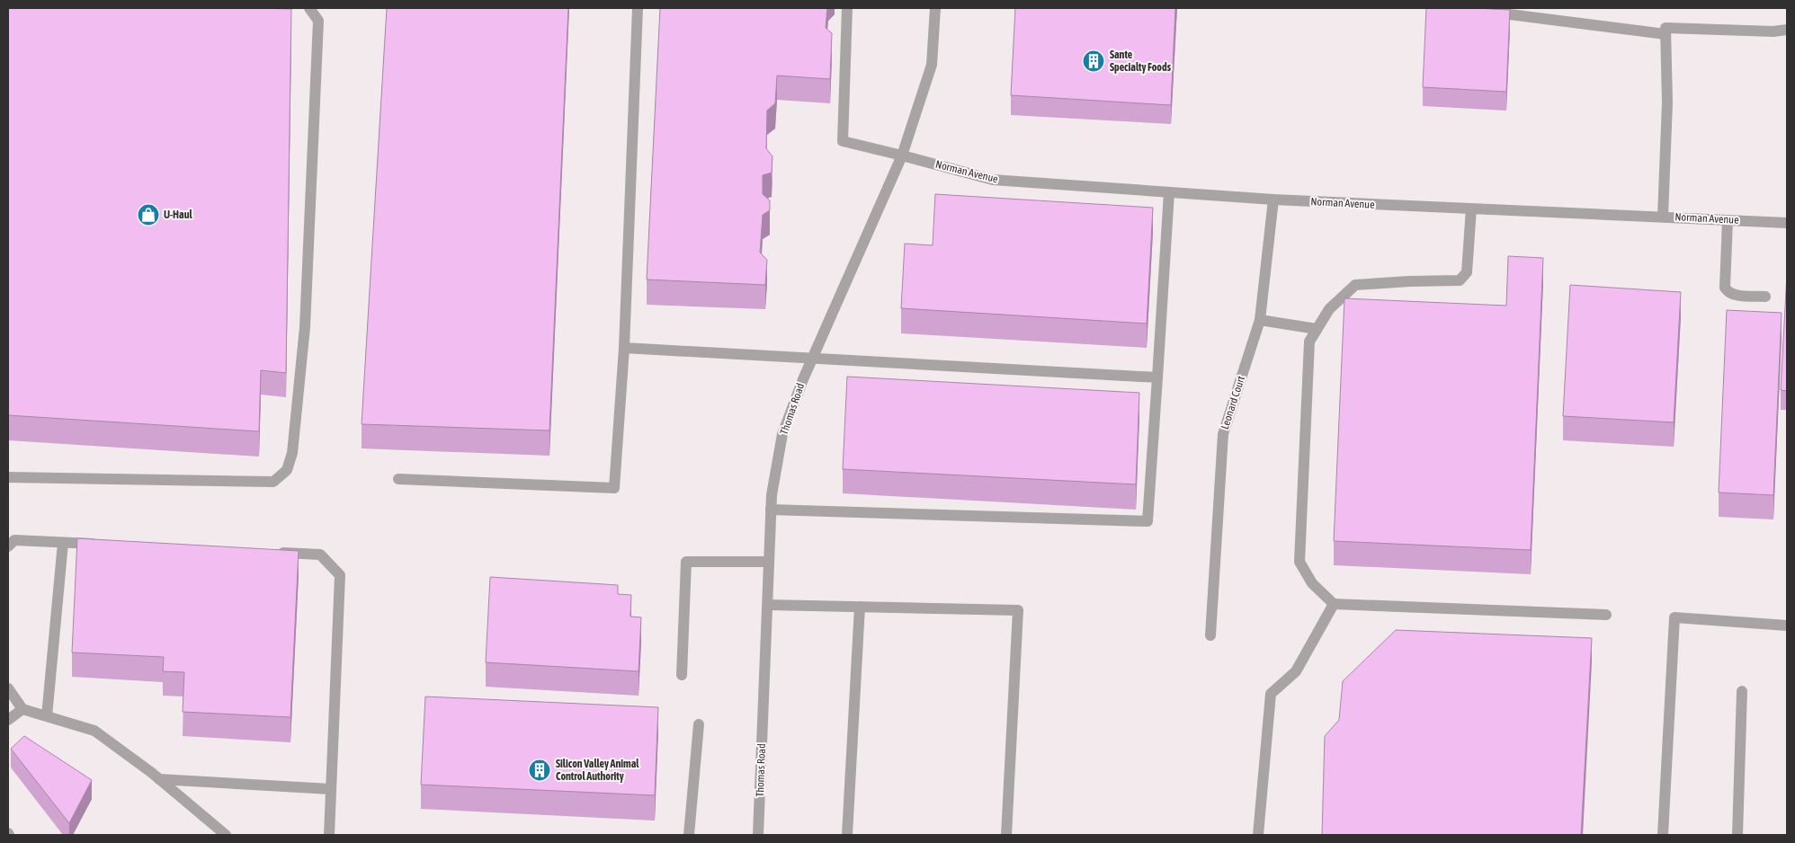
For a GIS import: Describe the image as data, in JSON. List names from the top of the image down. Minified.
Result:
{"streets":{"street":["Norman Avenue","Leonard Court","Thomas Road"]},"crossings":[["Norman Avenue","Leonard Court"],["Norman Avenue","Thomas Road"]],"places":{"building":["Sante Specialty Foods","Silicon Valley Animal Control Authority"],"shop":["U-Haul"]}}
